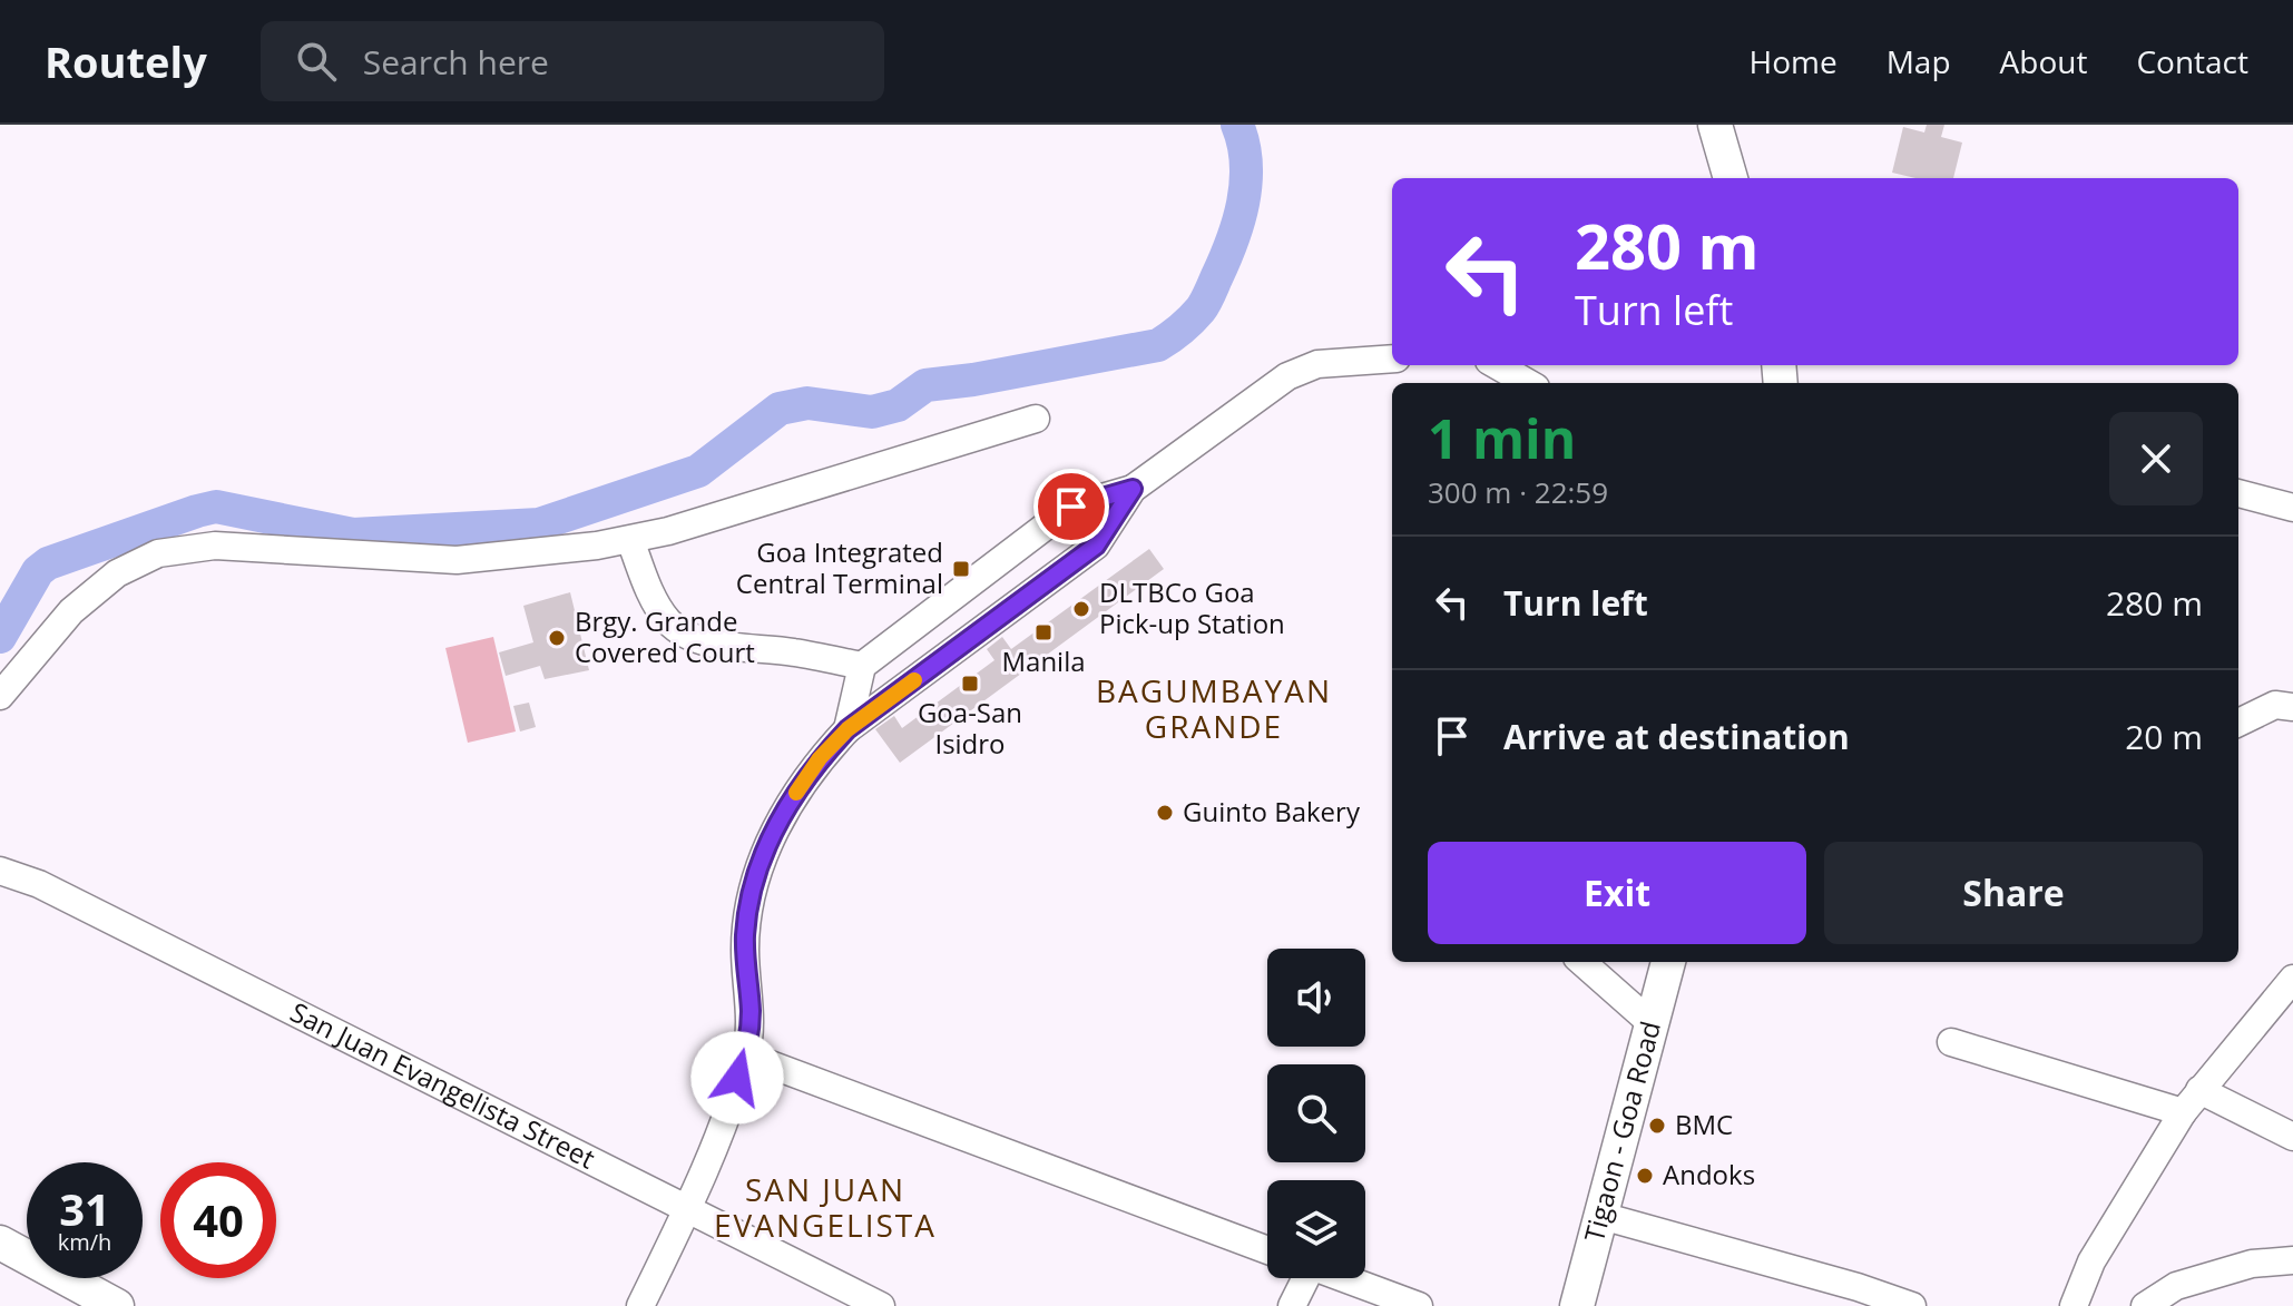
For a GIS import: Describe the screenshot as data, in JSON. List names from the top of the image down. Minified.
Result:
{"streets":{"main road":["Tigaon - Goa Road"],"street":["San Juan Evangelista Street"]},"districts":["BAGUMBAYAN GRANDE","SAN JUAN EVANGELISTA"],"places":{"transit":["Goa Integrated Central Terminal","Manila","Goa-San Isidro"],"other":["DLTBCo Goa Pick-up Station","Brgy. Grande Covered Court","Guinto Bakery","BMC","Andoks"]},"page":{"header":"Routely","search":"Search here","nav":["Home","Map","About","Contact"],"turn":["280 m","Turn left"],"heading":["1 min","300 m · 22:59"],"list":[{"name":"Turn left","value":"280 m"},{"name":"Arrive at destination","value":"20 m"}],"buttons":["Exit","Share"],"speed":"31 km/h","limit":"40"}}
